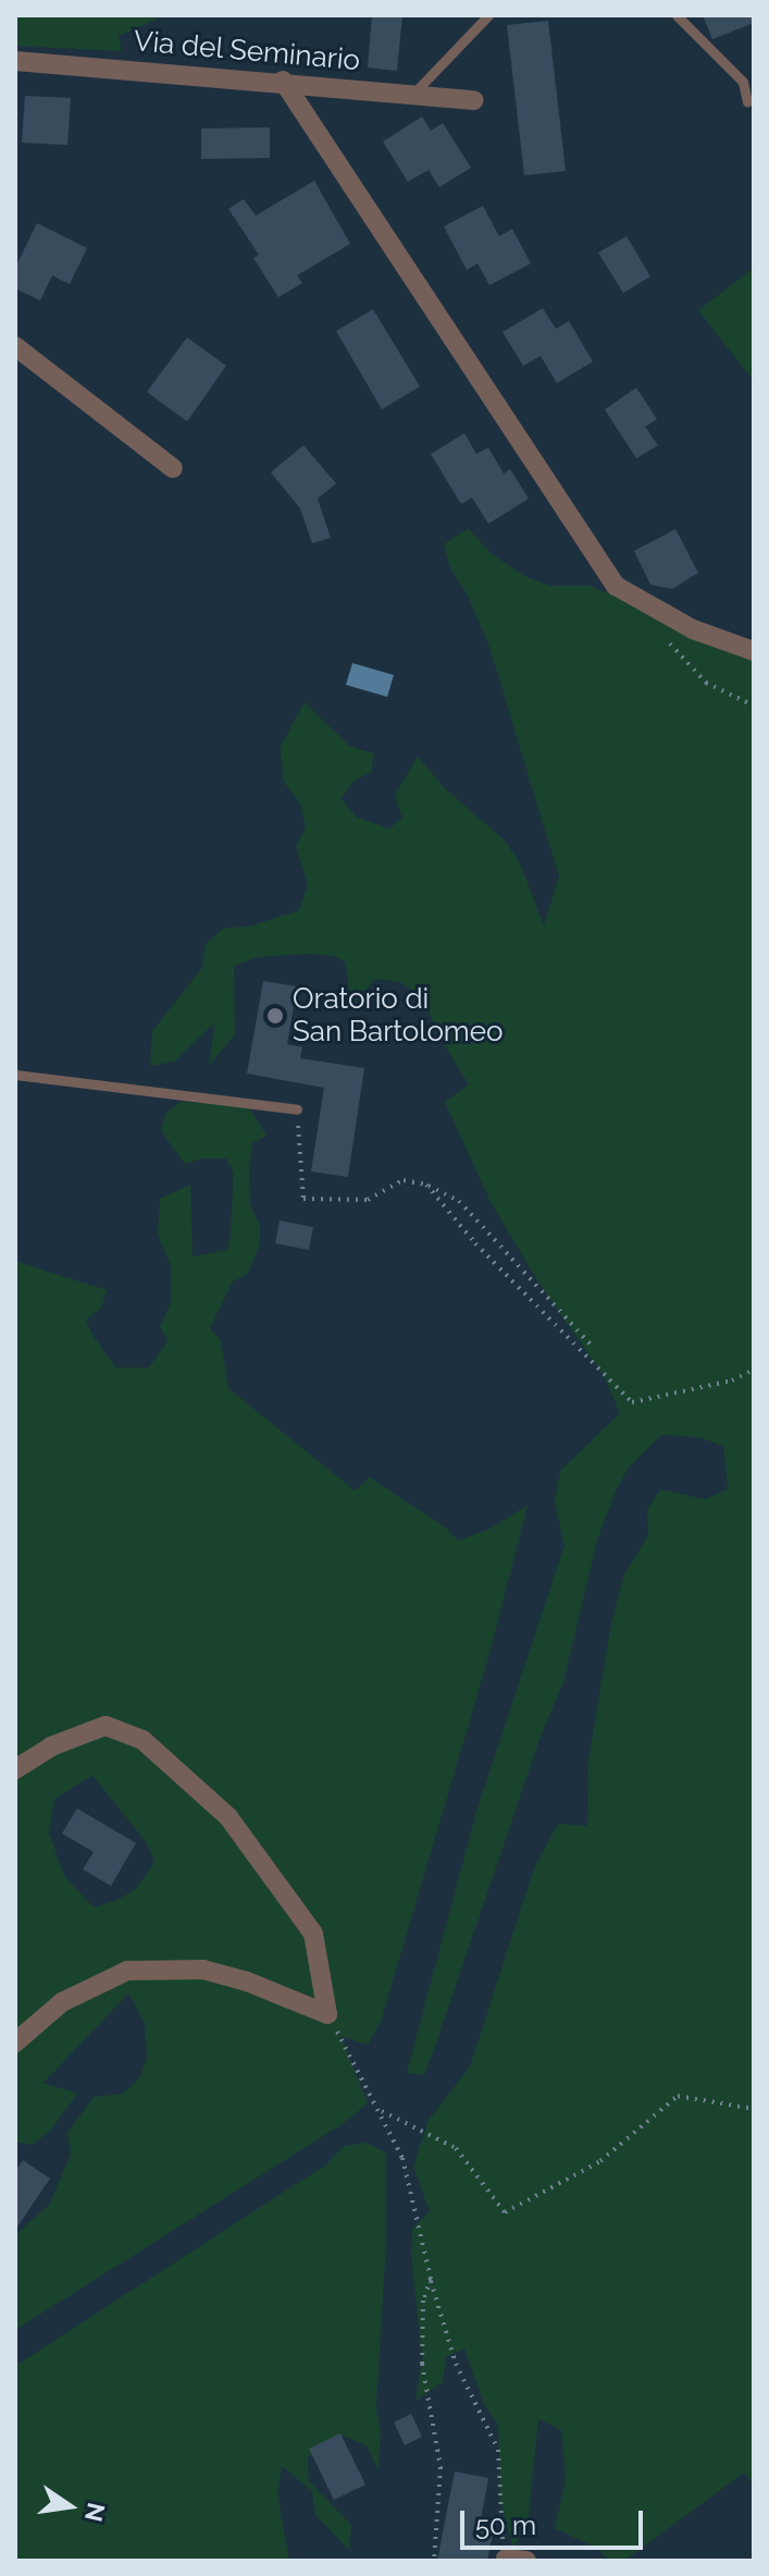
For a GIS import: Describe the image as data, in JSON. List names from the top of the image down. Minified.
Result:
{"streets":{"street":["Via del Seminario"]},"places":["Oratorio di San Bartolomeo"],"scale_bar":"50 m","north":"right"}
